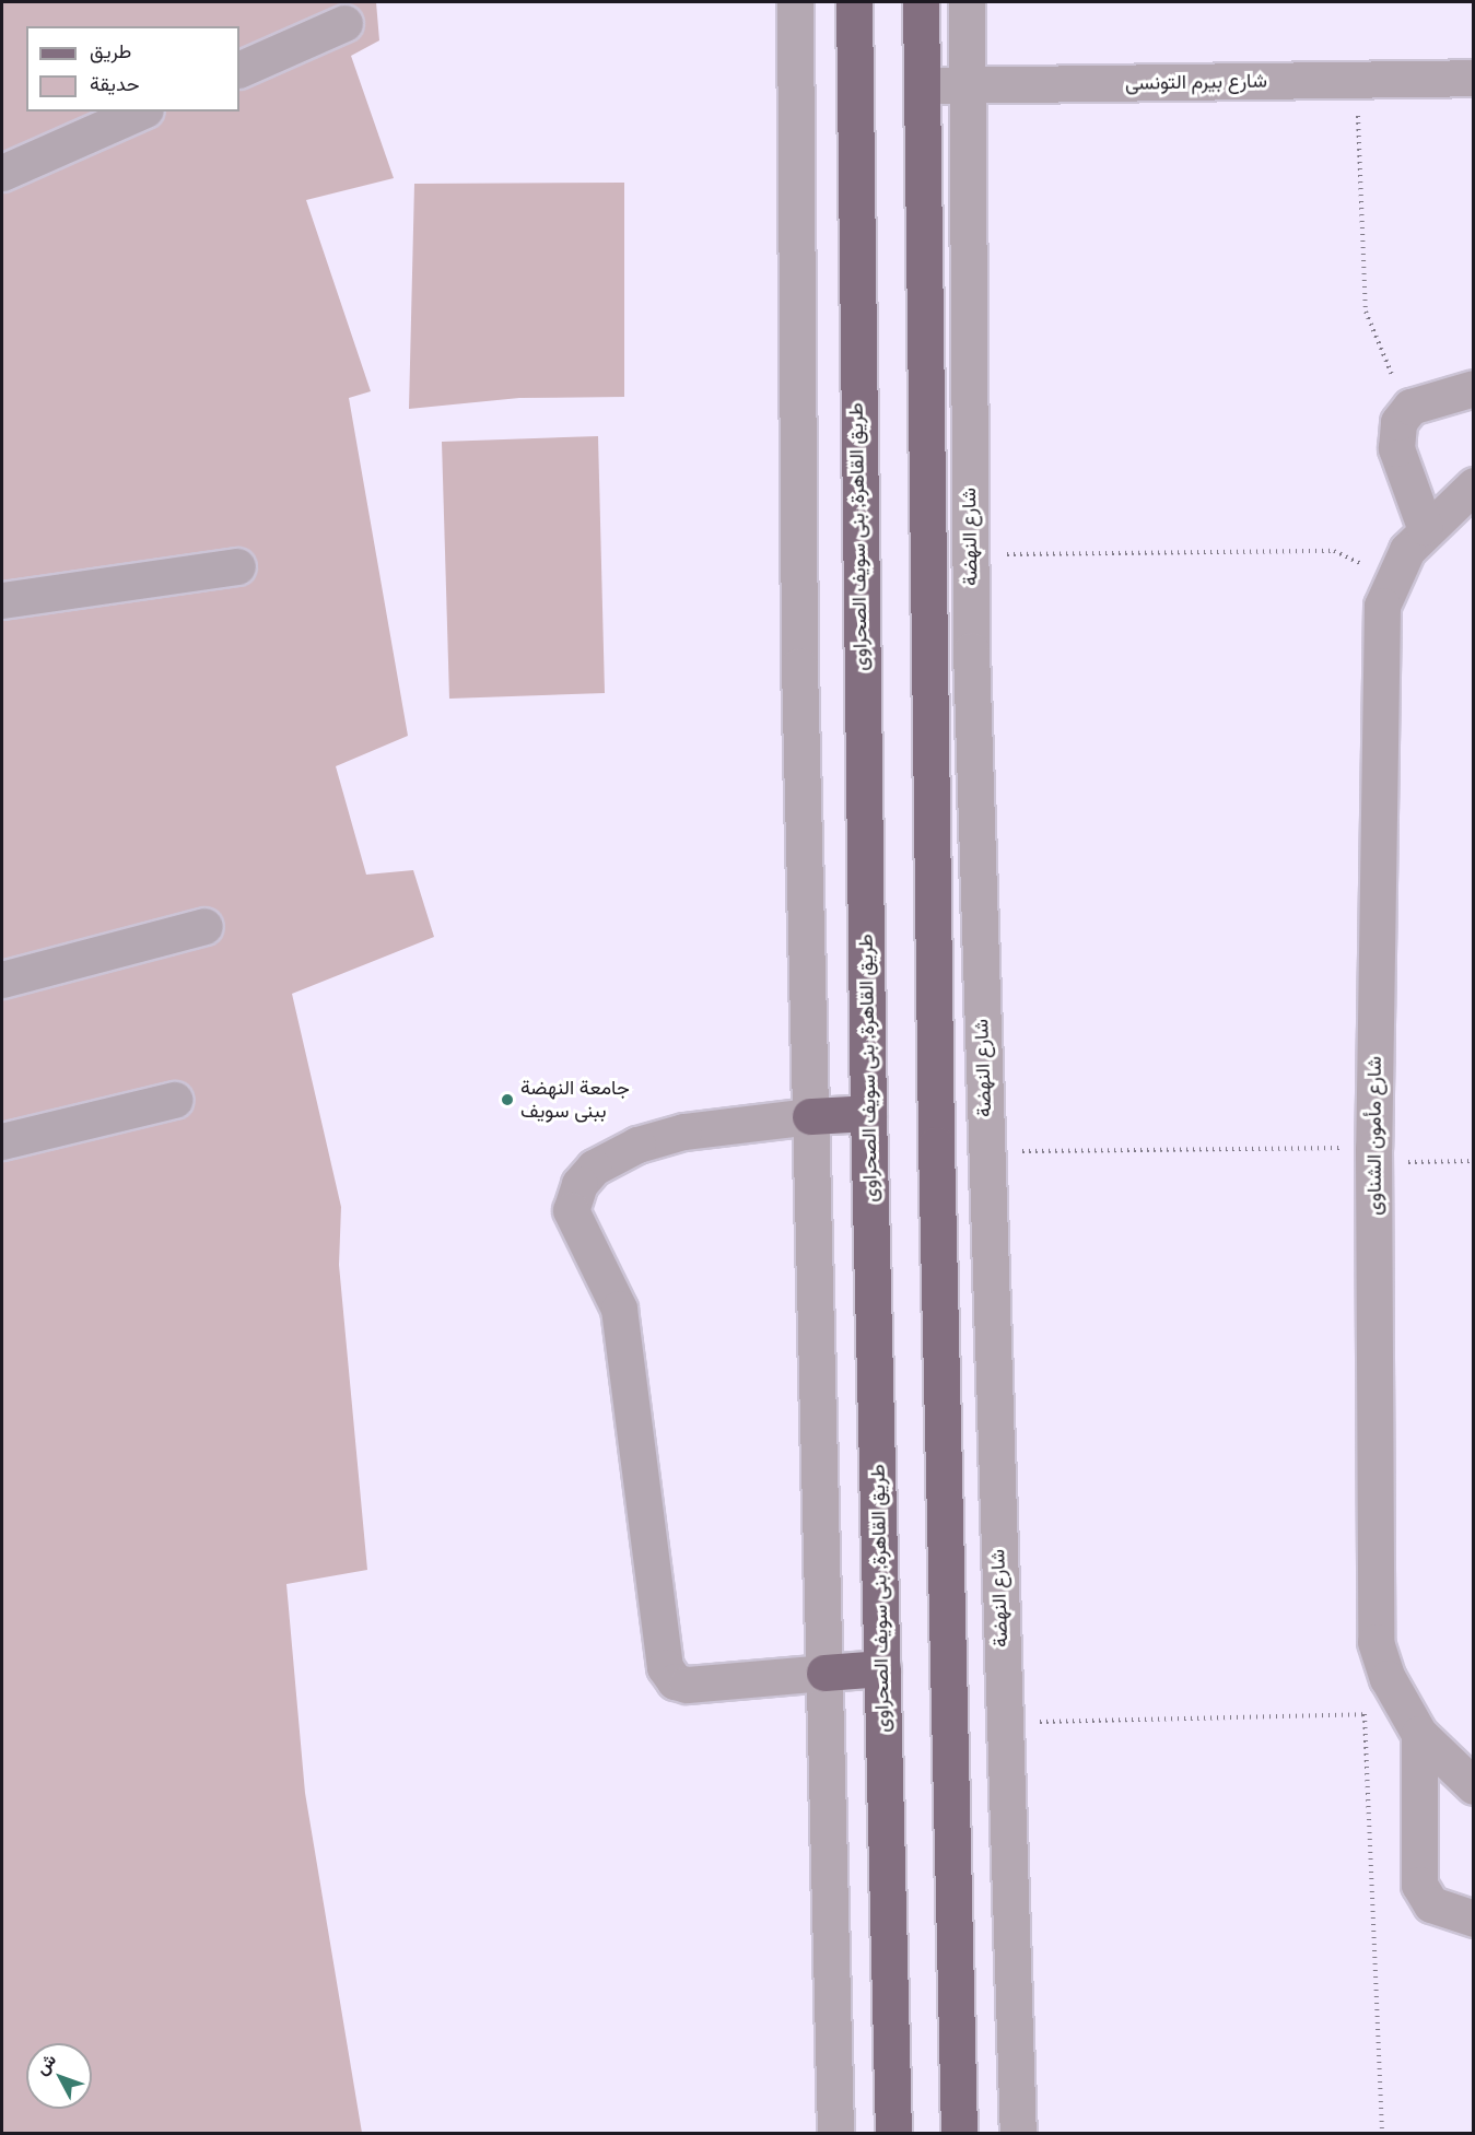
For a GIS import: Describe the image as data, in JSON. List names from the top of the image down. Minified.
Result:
{"streets":{"main road":["طريق القاهرة, بنى سويف الصحراوى"],"street":["شارع بيرم التونسى","شارع النهضة","شارع مأمون الشناوى"]},"crossings":[["شارع بيرم التونسى","شارع النهضة"]],"places":["جامعة النهضة ببنى سويف"],"legend":["طريق","حديقة"],"north":"top left"}
